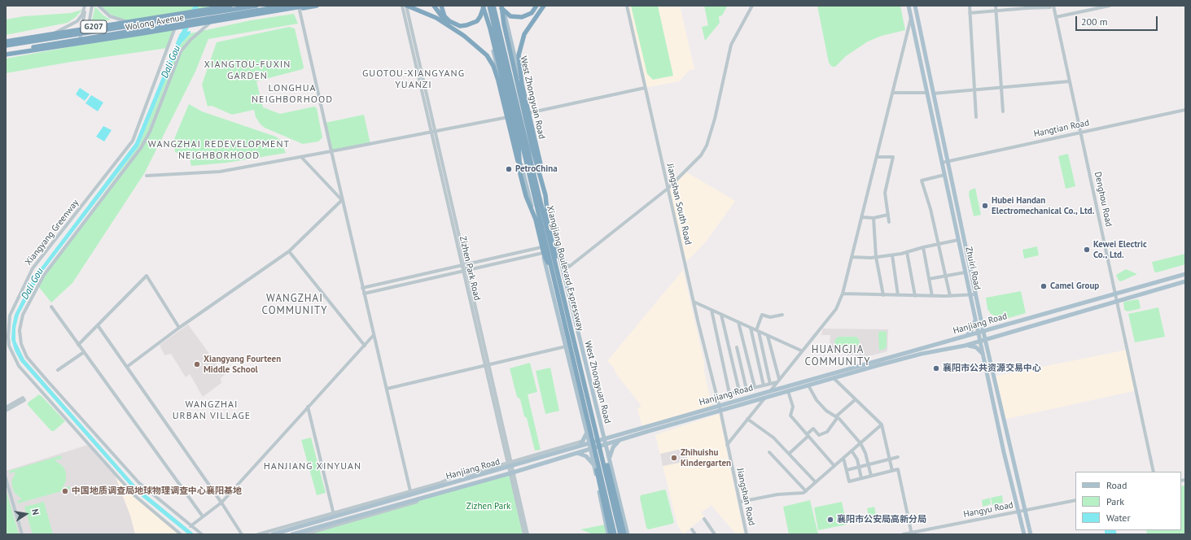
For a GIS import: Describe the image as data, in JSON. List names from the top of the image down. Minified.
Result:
{"streets":{"highway":["Wolong Avenue","G207","Xiangjiang Boulevard Expressway"],"main road":["West Zhongyuan Road","Zhuiri Road","Hanjiang Road"],"street":["Hangtian Road","Denghou Road","Jiangshan South Road","Xiangyang Greenway","Zizhen Park Road","Jiangshan Road","Hangyu Road"]},"crossings":[["Wolong Avenue","Xiangyang Greenway"],["West Zhongyuan Road","Hanjiang Road"],["Hangtian Road","Denghou Road"],["Hangtian Road","Zhuiri Road"],["Denghou Road","Hanjiang Road"],["Jiangshan South Road","Hanjiang Road"],["Jiangshan South Road","Jiangshan Road"],["Zizhen Park Road","Hanjiang Road"],["Zhuiri Road","Hanjiang Road"],["Zhuiri Road","Hangyu Road"],["Hanjiang Road","Jiangshan Road"]],"districts":["XIANGTOU-FUXIN GARDEN","GUOTOU-XIANGYANG YUANZI","LONGHUA NEIGHBORHOOD","WANGZHAI REDEVELOPMENT NEIGHBORHOOD","WANGZHAI COMMUNITY","HUANGJIA COMMUNITY","WANGZHAI URBAN VILLAGE","HANJIANG XINYUAN"],"water":["Dali Gou"],"parks":["Zizhen Park"],"places":["PetroChina","Hubei Handan Electromechanical Co., Ltd.","Kewei Electric Co., Ltd.","Camel Group","Xiangyang Fourteen Middle School","襄阳市公共资源交易中心","Zhihuishu Kindergarten","中国地质调查局地球物理调查中心襄阳基地","襄阳市公安局高新分局"],"legend":["Road","Park","Water"],"scale_bar":"200 m","north":"right"}
